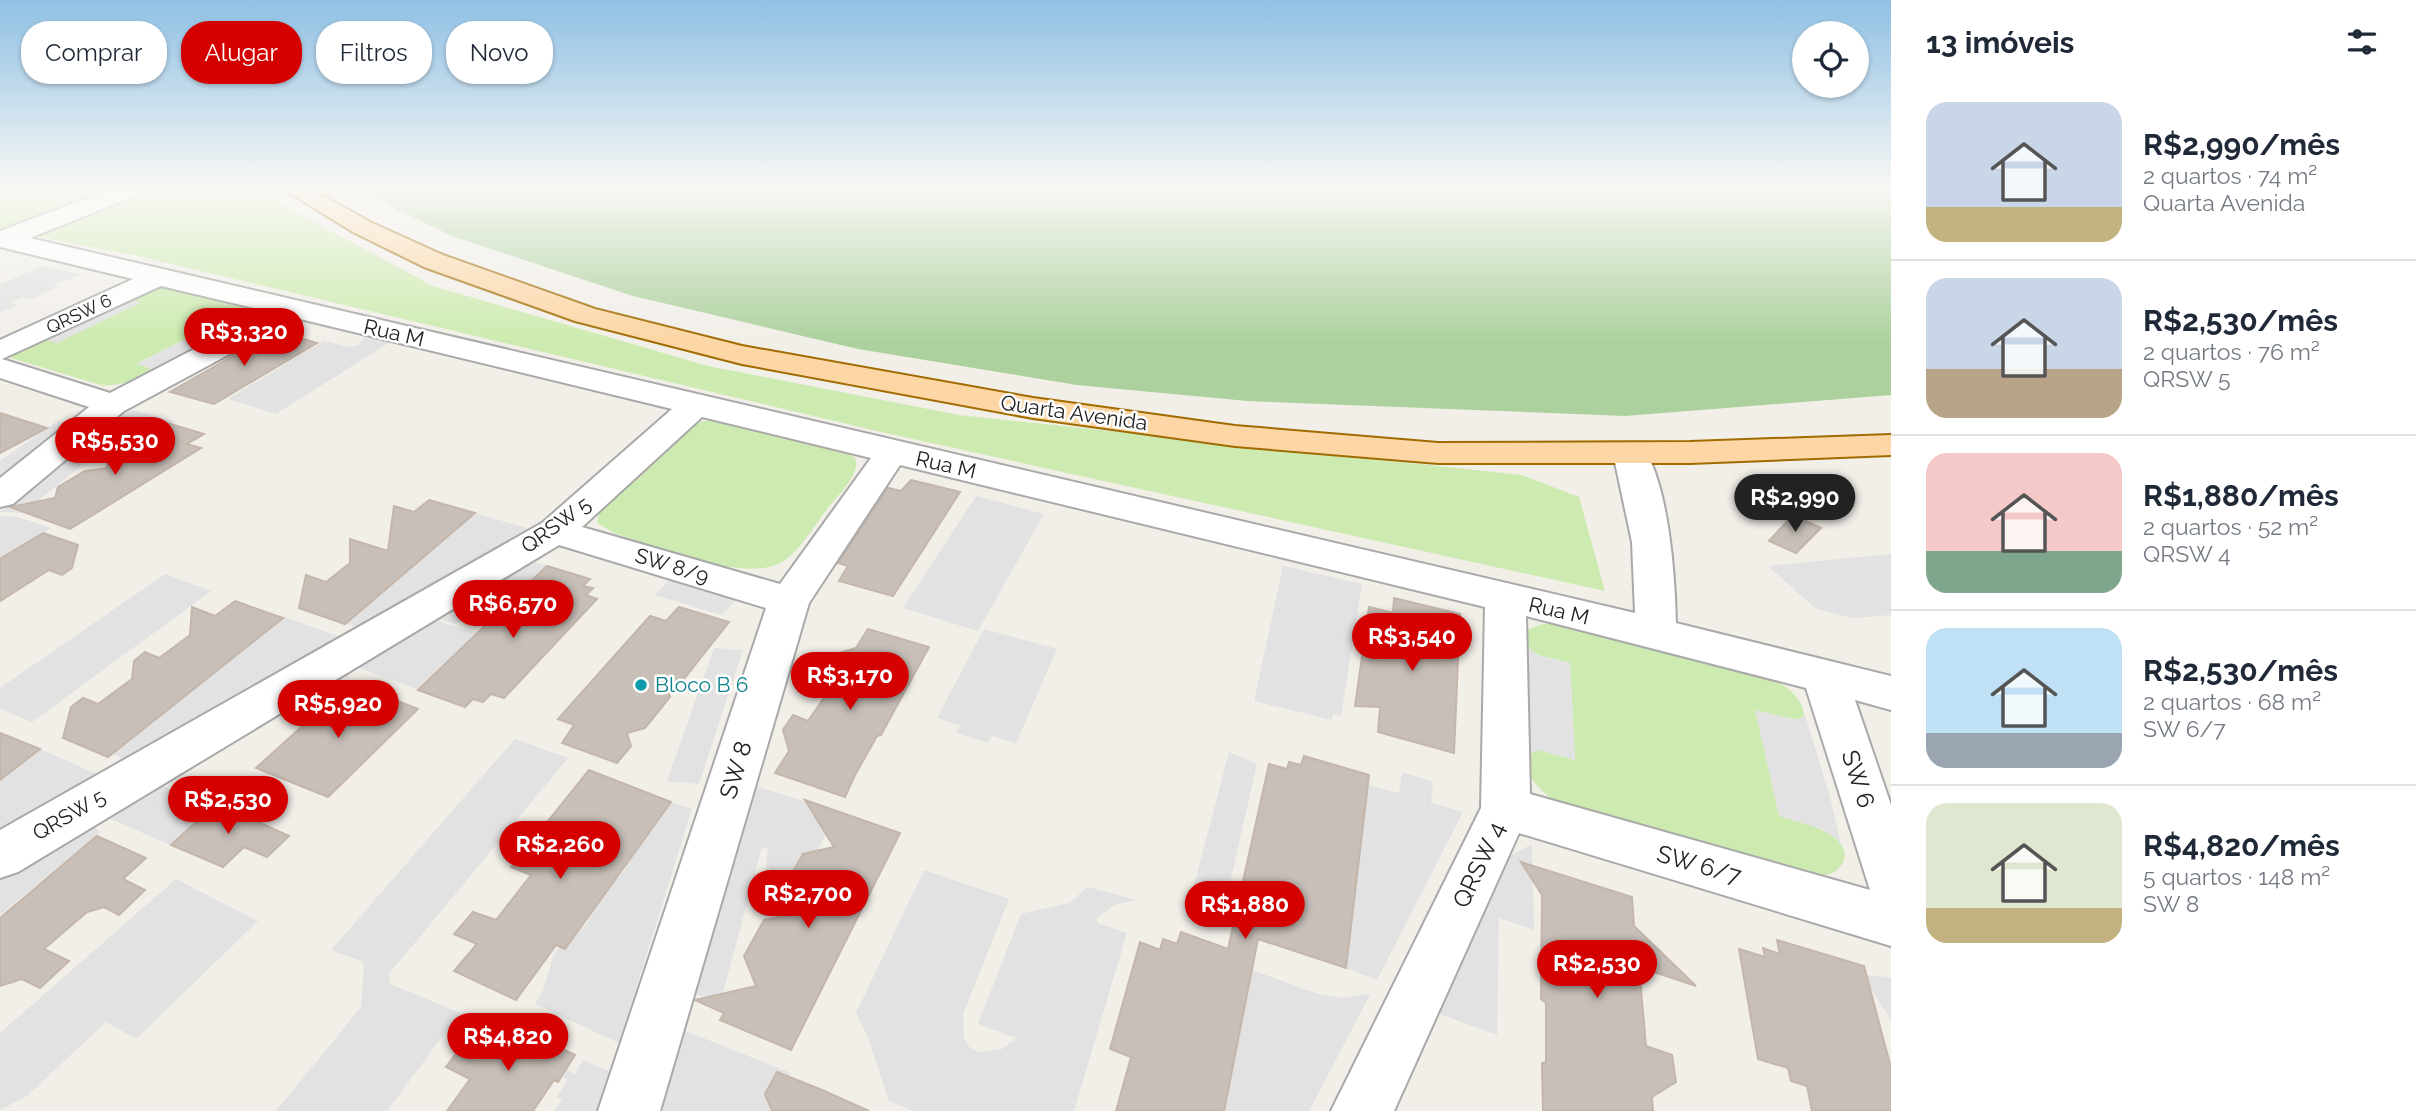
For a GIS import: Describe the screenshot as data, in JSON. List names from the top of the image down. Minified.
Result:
{"streets":{"main road":["Quarta Avenida"],"street":["QRSW 6","Rua M","QRSW 5","SW 8/9","SW 8","SW 6","QRSW 4","SW 6/7"]},"crossings":[["QRSW 6","Rua M"],["Rua M","QRSW 5"],["Rua M","SW 8"],["Rua M","SW 6"],["Rua M","QRSW 4"],["QRSW 5","SW 8/9"],["SW 8/9","SW 8"],["QRSW 4","SW 6/7"]],"places":["Bloco B 6"],"page":{"heading":"13 imóveis","chip":["Comprar","Alugar","Filtros","Novo"],"list":[{"name":"R$2,990/mês","note":"2 quartos · 74 m² · Quarta Avenida"},{"name":"R$2,530/mês","note":"2 quartos · 76 m² · QRSW 5"},{"name":"R$1,880/mês","note":"2 quartos · 52 m² · QRSW 4"},{"name":"R$2,530/mês","note":"2 quartos · 68 m² · SW 6/7"},{"name":"R$4,820/mês","note":"5 quartos · 148 m² · SW 8"}],"price":["R$3,320","R$5,530","R$2,990","R$6,570","R$3,540","R$3,170","R$5,920","R$2,530","R$2,260","R$2,700","R$1,880","R$2,530","R$4,820"]}}
